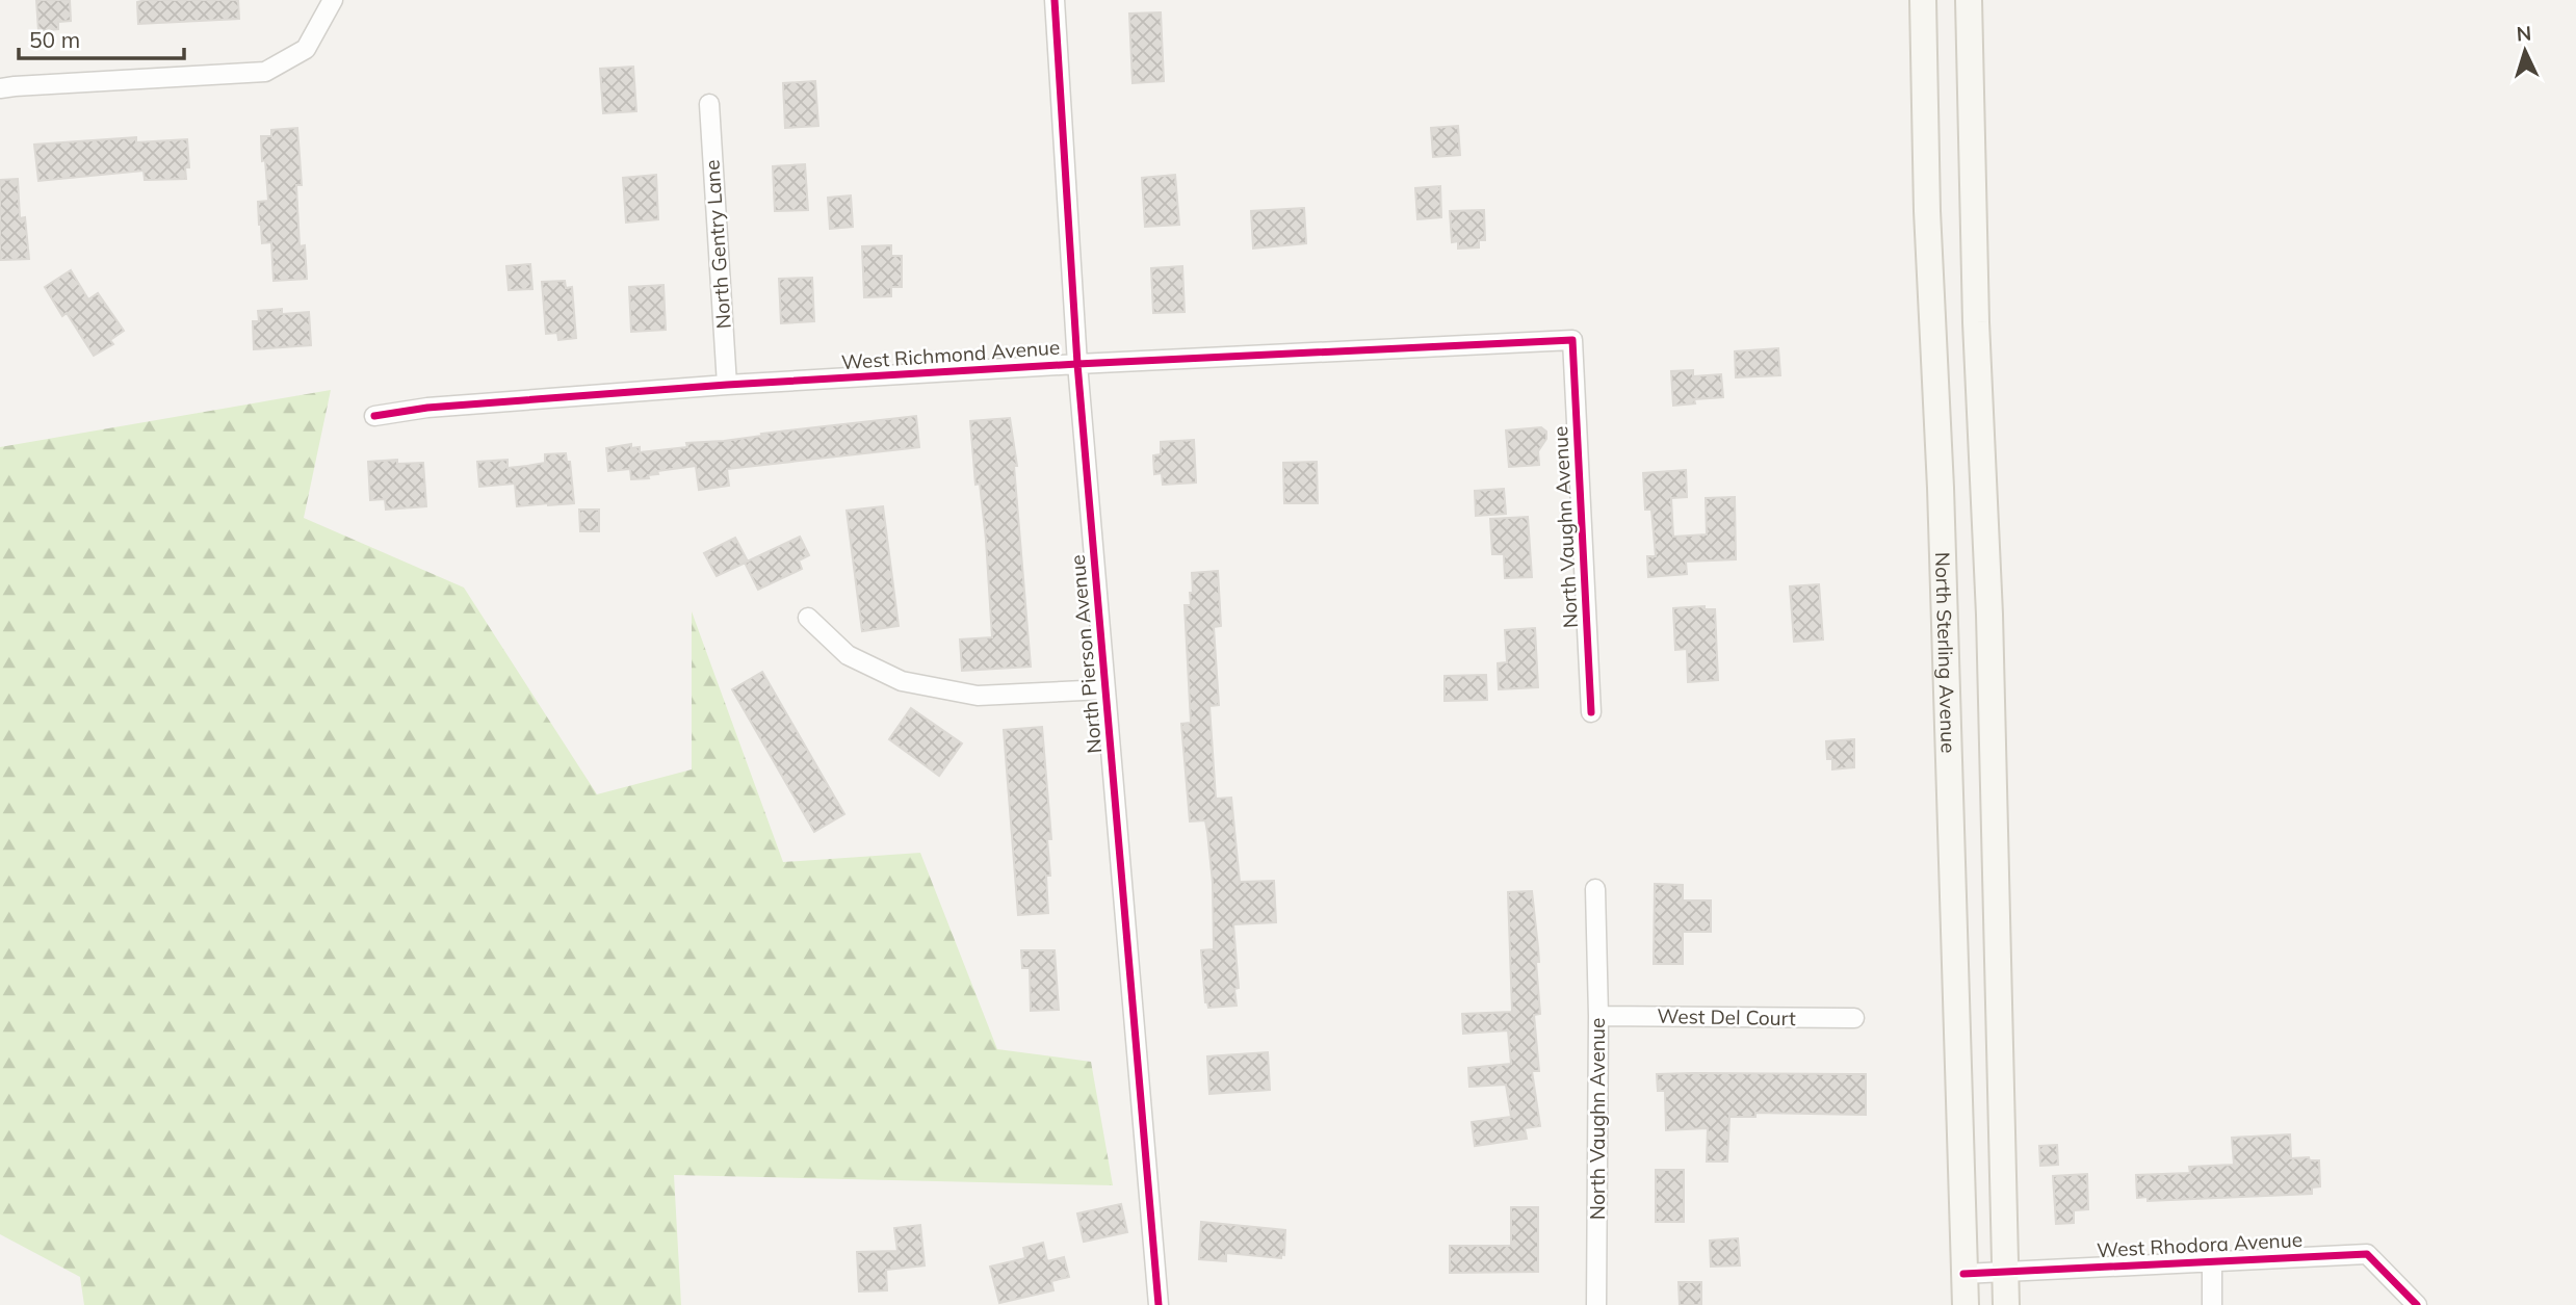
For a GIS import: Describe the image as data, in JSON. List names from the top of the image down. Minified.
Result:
{"streets":{"main road":["North Sterling Avenue"],"street":["North Gentry Lane","West Richmond Avenue","North Vaughn Avenue","North Pierson Avenue","West Del Court","West Rhodora Avenue"]},"crossings":[["North Gentry Lane","West Richmond Avenue"],["West Richmond Avenue","North Vaughn Avenue"],["West Richmond Avenue","North Pierson Avenue"],["North Vaughn Avenue","West Del Court"],["North Sterling Avenue","West Rhodora Avenue"]],"scale_bar":"50 m","north":"top"}
